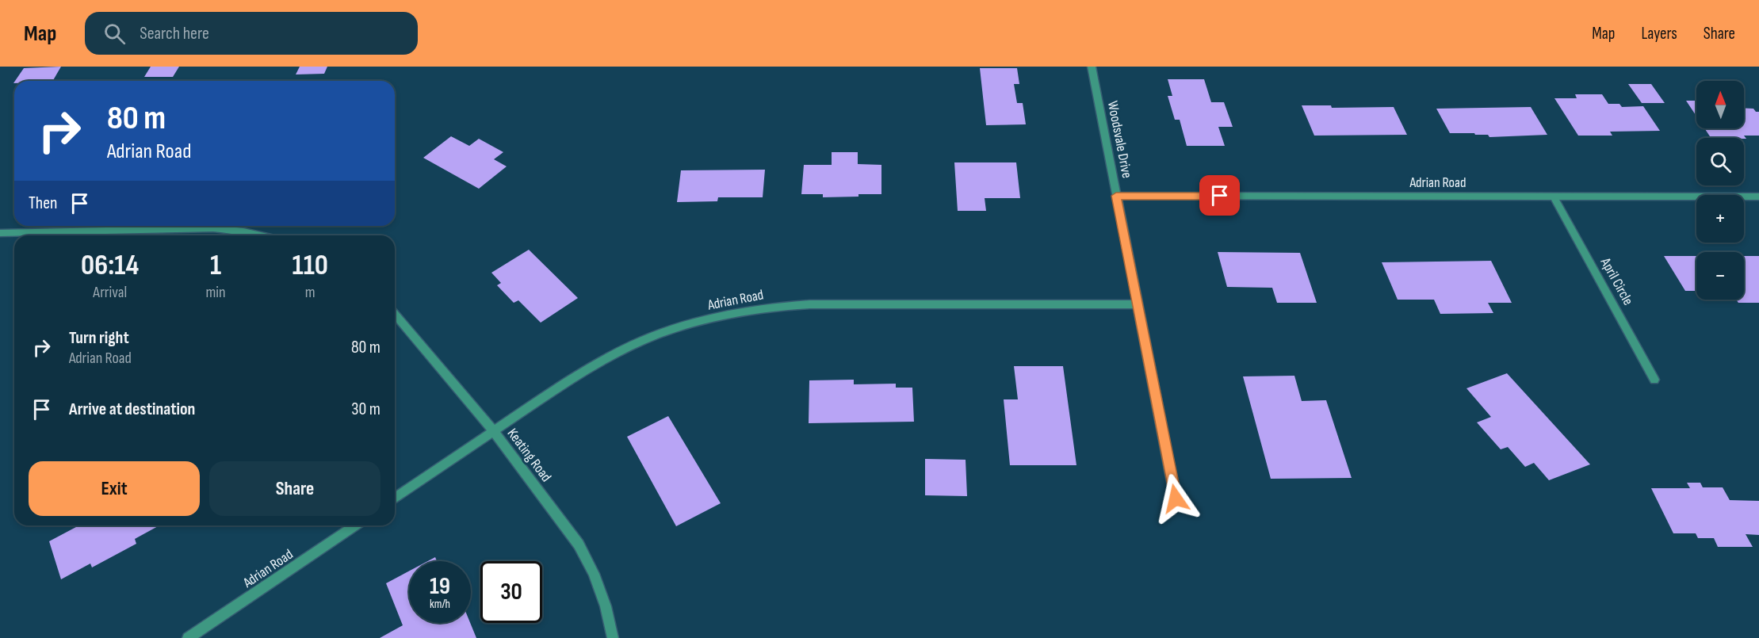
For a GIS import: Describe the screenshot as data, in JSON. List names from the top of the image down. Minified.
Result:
{"streets":{"street":["Woodsvale Drive","Adrian Road","April Circle","Keating Road"]},"crossings":[["Woodsvale Drive","Adrian Road"],["Adrian Road","April Circle"],["Adrian Road","Keating Road"]],"north":"top","page":{"header":"Map","search":"Search here","nav":["Map","Layers","Share"],"map_buttons":["+","−"],"turn":["80 m","Adrian Road"],"then":"Then","eta":["06:14","Arrival","1","min","110","m"],"list":[{"name":"Turn right","note":"Adrian Road","value":"80 m"},{"name":"Arrive at destination","value":"30 m"}],"buttons":["Exit","Share"],"speed":"19 km/h","limit":"30"}}
